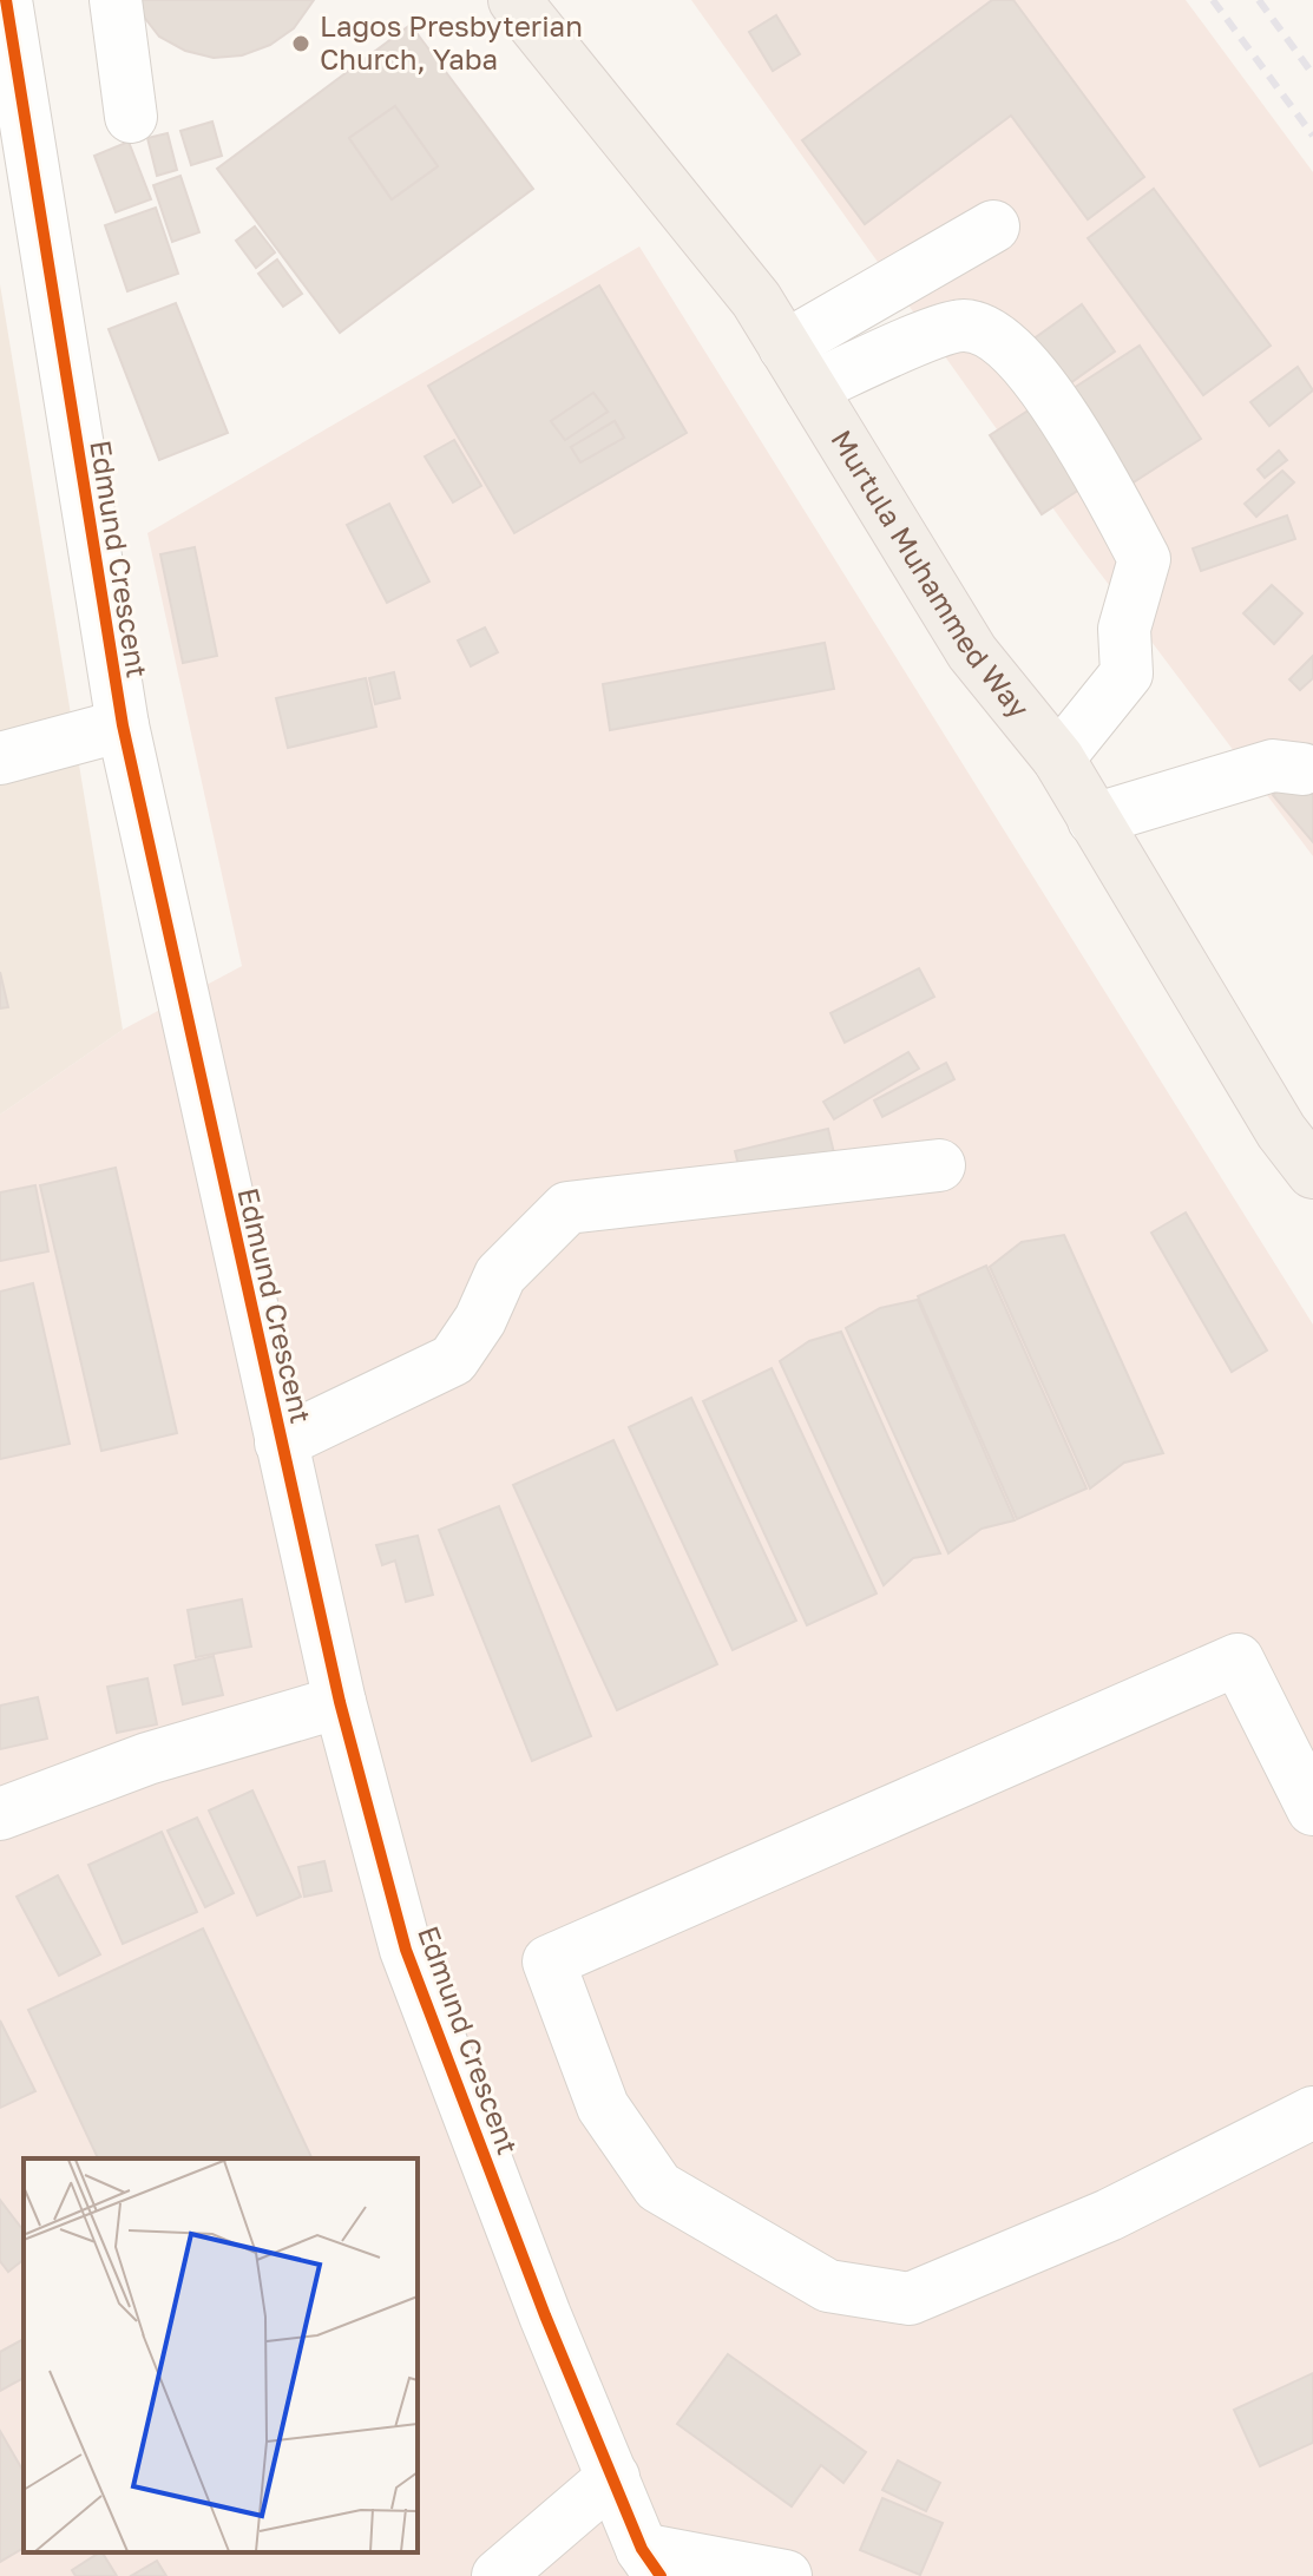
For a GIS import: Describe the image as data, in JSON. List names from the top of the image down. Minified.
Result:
{"streets":{"main road":["Murtula Muhammed Way"],"street":["Edmund Crescent"]},"places":["Lagos Presbyterian Church, Yaba"]}
